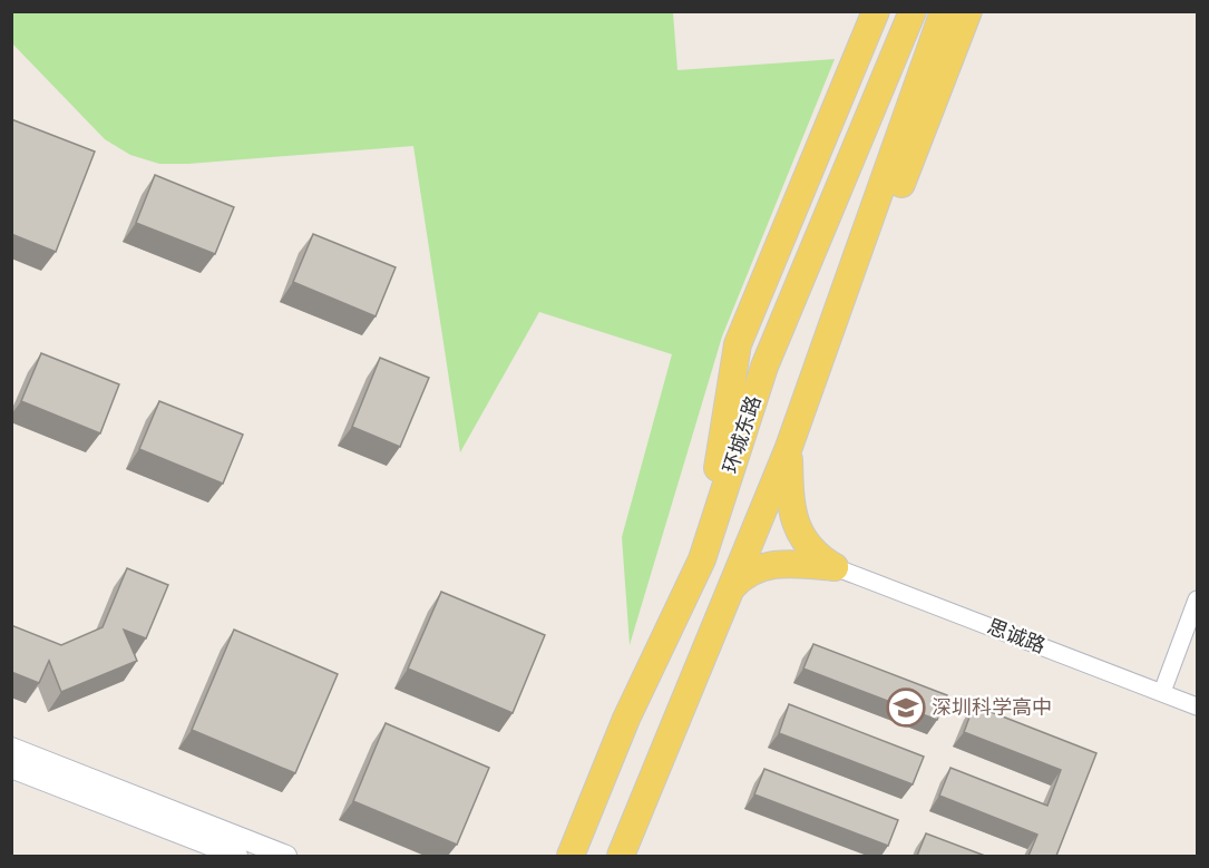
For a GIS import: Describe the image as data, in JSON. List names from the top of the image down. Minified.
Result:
{"streets":{"main road":["环城东路"],"street":["思诚路"]},"places":{"school or university":["深圳科学高中"]}}
